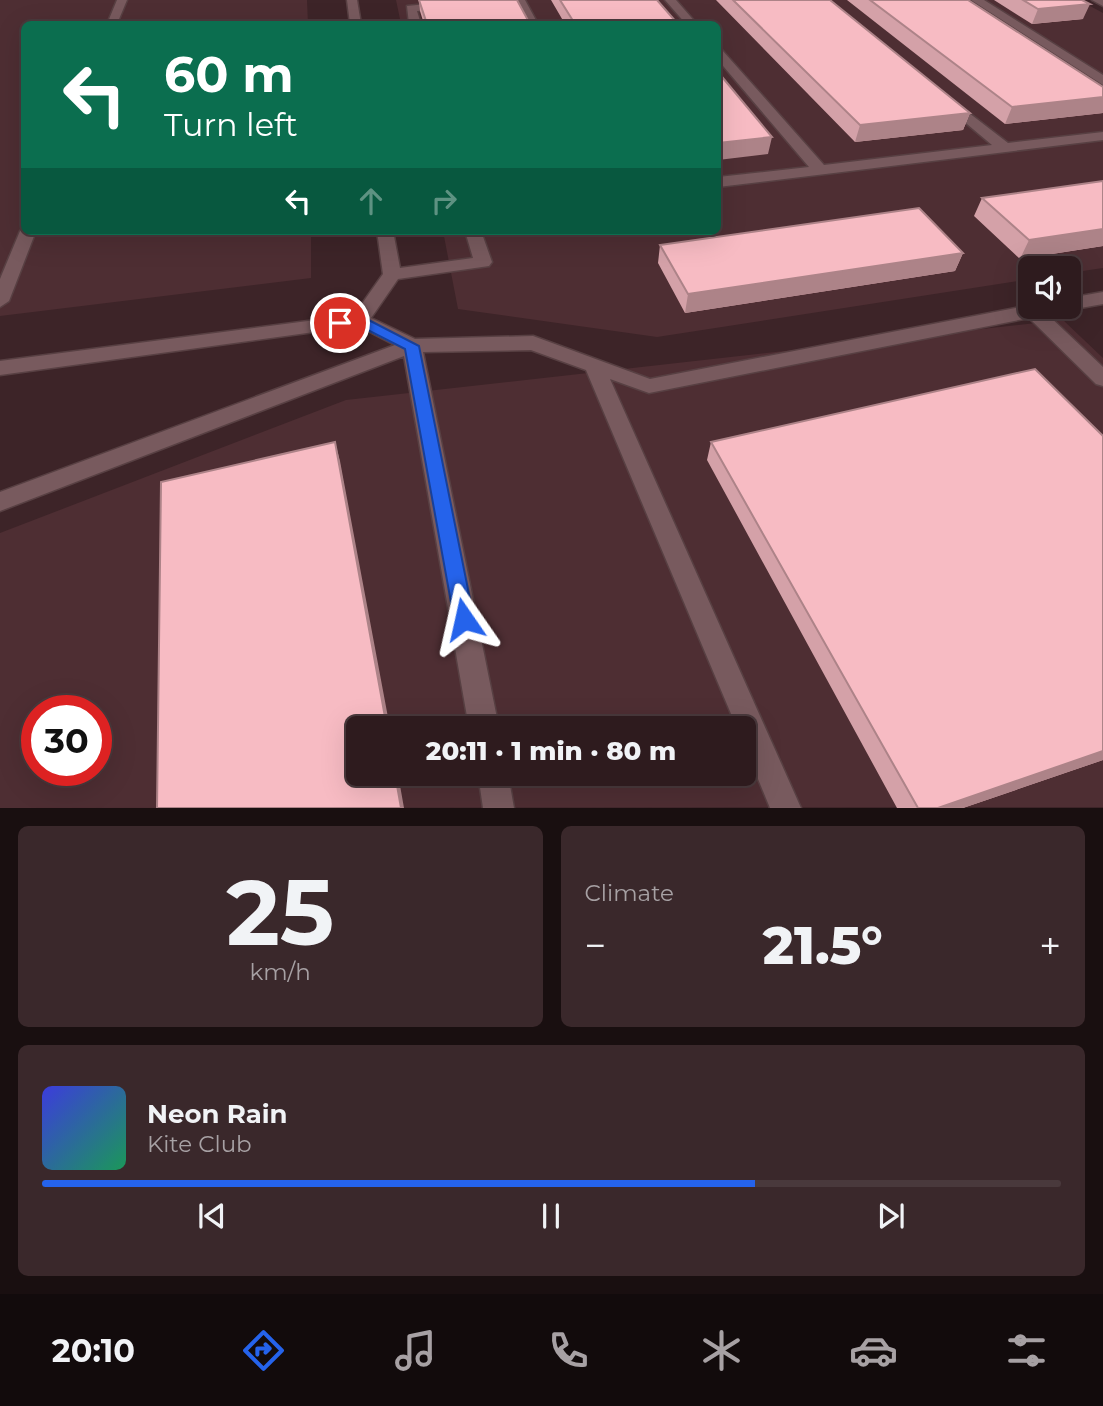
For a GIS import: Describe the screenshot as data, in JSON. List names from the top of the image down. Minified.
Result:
{"page":{"turn":["60 m","Turn left"],"limit":"30","trip":"20:11 · 1 min · 80 m","tile":[["25","km/h"],"Climate"],"heat":["−","21.5°","+"],"song":["Neon Rain","Kite Club"],"tabs":"20:10"}}
